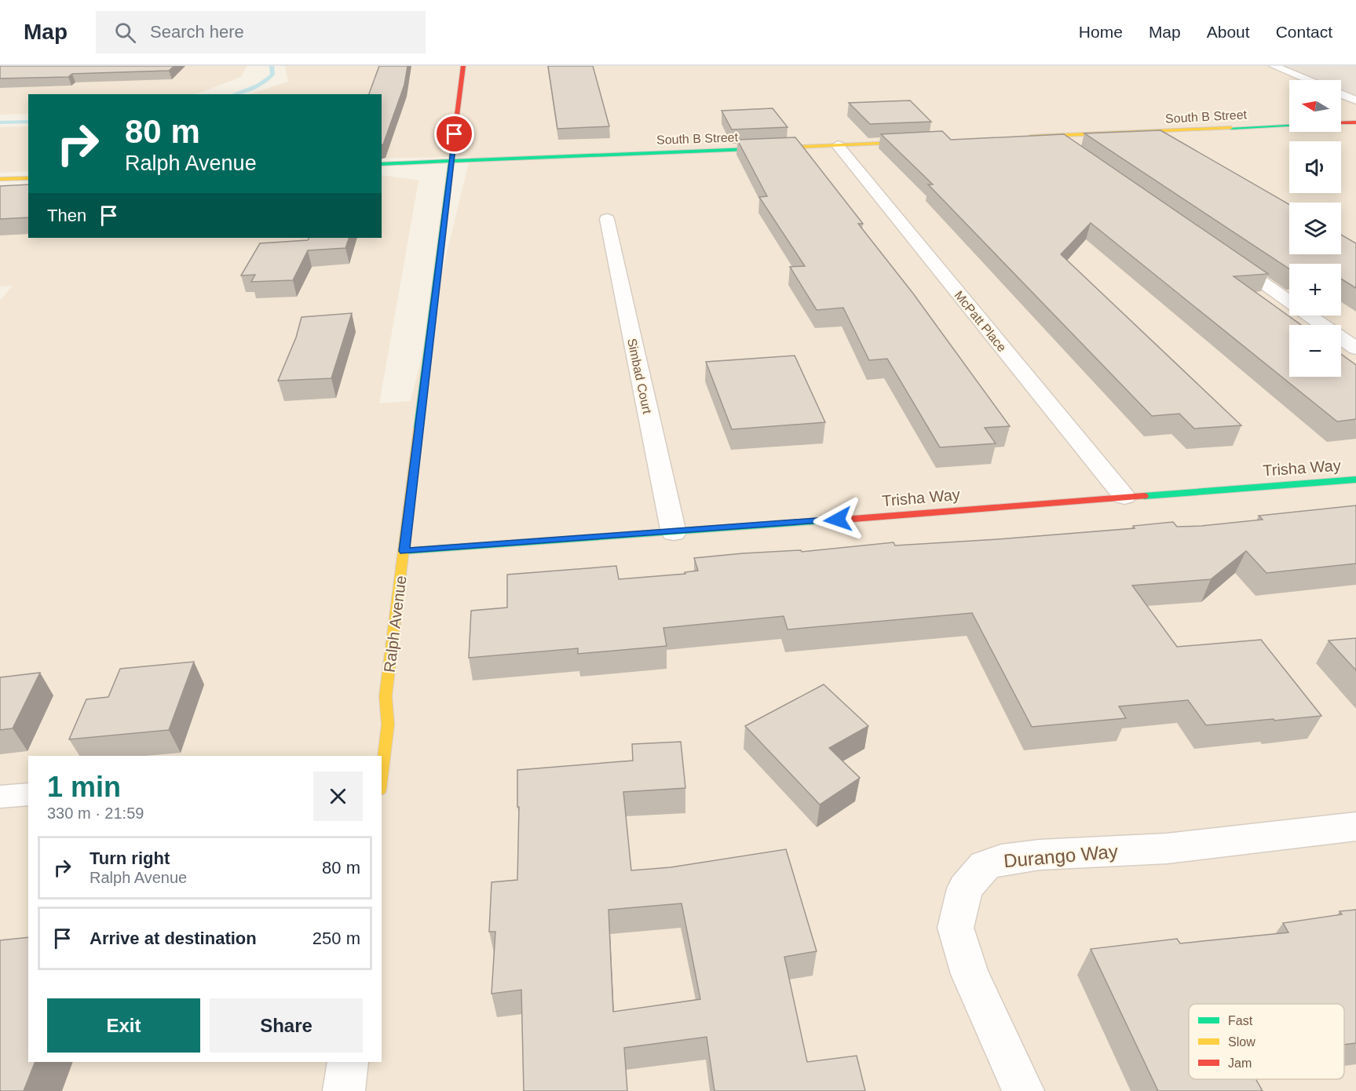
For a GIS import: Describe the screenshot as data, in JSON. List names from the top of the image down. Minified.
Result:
{"streets":{"street":["South B Street","McPatt Place","Simbad Court","Trisha Way","Ralph Avenue","Durango Way"]},"crossings":[["South B Street","McPatt Place"],["South B Street","Ralph Avenue"],["McPatt Place","Trisha Way"],["Simbad Court","Trisha Way"],["Trisha Way","Ralph Avenue"]],"legend":["Fast","Slow","Jam"],"north":"left","page":{"header":"Map","search":"Search here","nav":["Home","Map","About","Contact"],"map_buttons":["+","−"],"turn":["80 m","Ralph Avenue"],"then":"Then","heading":["1 min","330 m · 21:59"],"list":[{"name":"Turn right","note":"Ralph Avenue","value":"80 m"},{"name":"Arrive at destination","value":"250 m"}],"buttons":["Exit","Share"]}}
